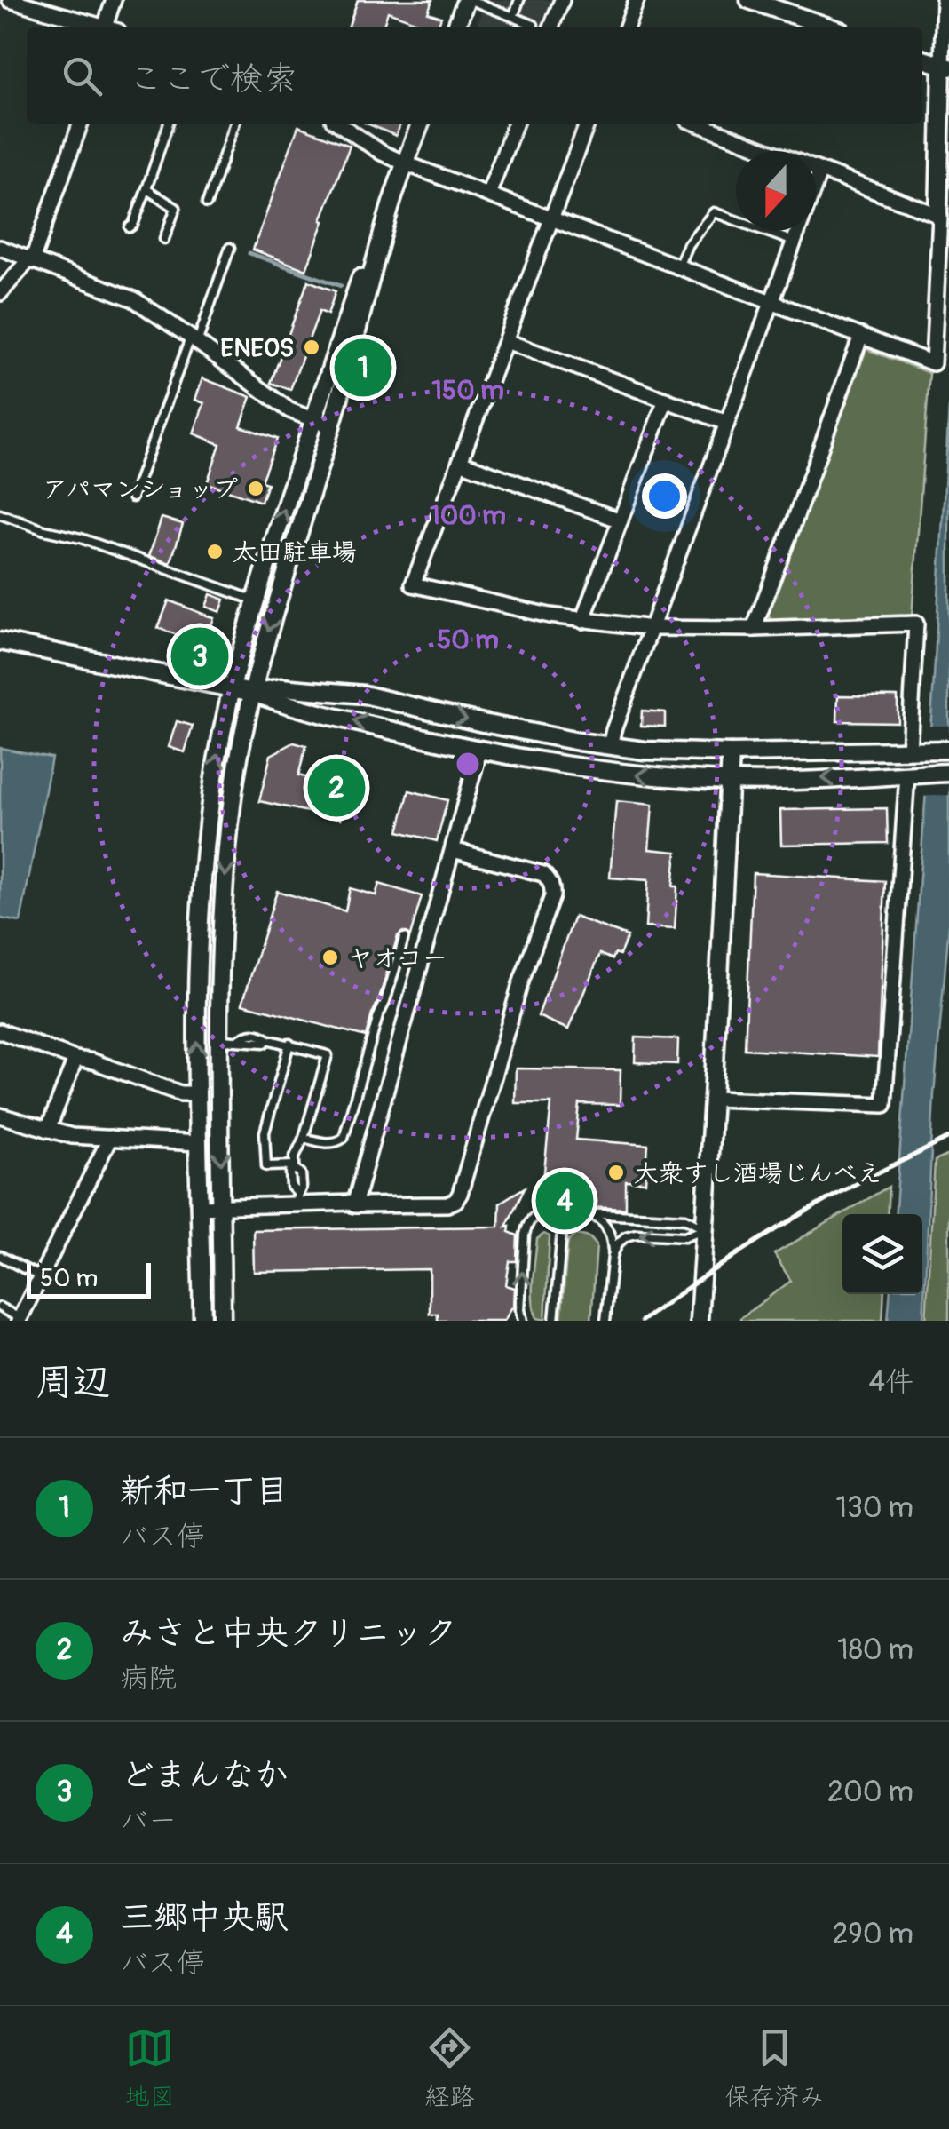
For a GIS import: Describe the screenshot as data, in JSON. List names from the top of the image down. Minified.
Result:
{"places":["ENEOS","アパマンショップ","太田駐車場","ヤオコー","大衆すし酒場じんべえ"],"scale_bar":"50 m","north":"bottom","page":{"search":"ここで検索","pins":["1","3","2","4"],"scale":"50 m","heading":["周辺","4件"],"list":[{"mark":"1","name":"新和一丁目","note":"バス停","value":"130 m"},{"mark":"2","name":"みさと中央クリニック","note":"病院","value":"180 m"},{"mark":"3","name":"どまんなか","note":"バー","value":"200 m"},{"mark":"4","name":"三郷中央駅","note":"バス停","value":"290 m"}],"nav":["地図","経路","保存済み"]},"rings":["150 m","100 m","50 m"]}
